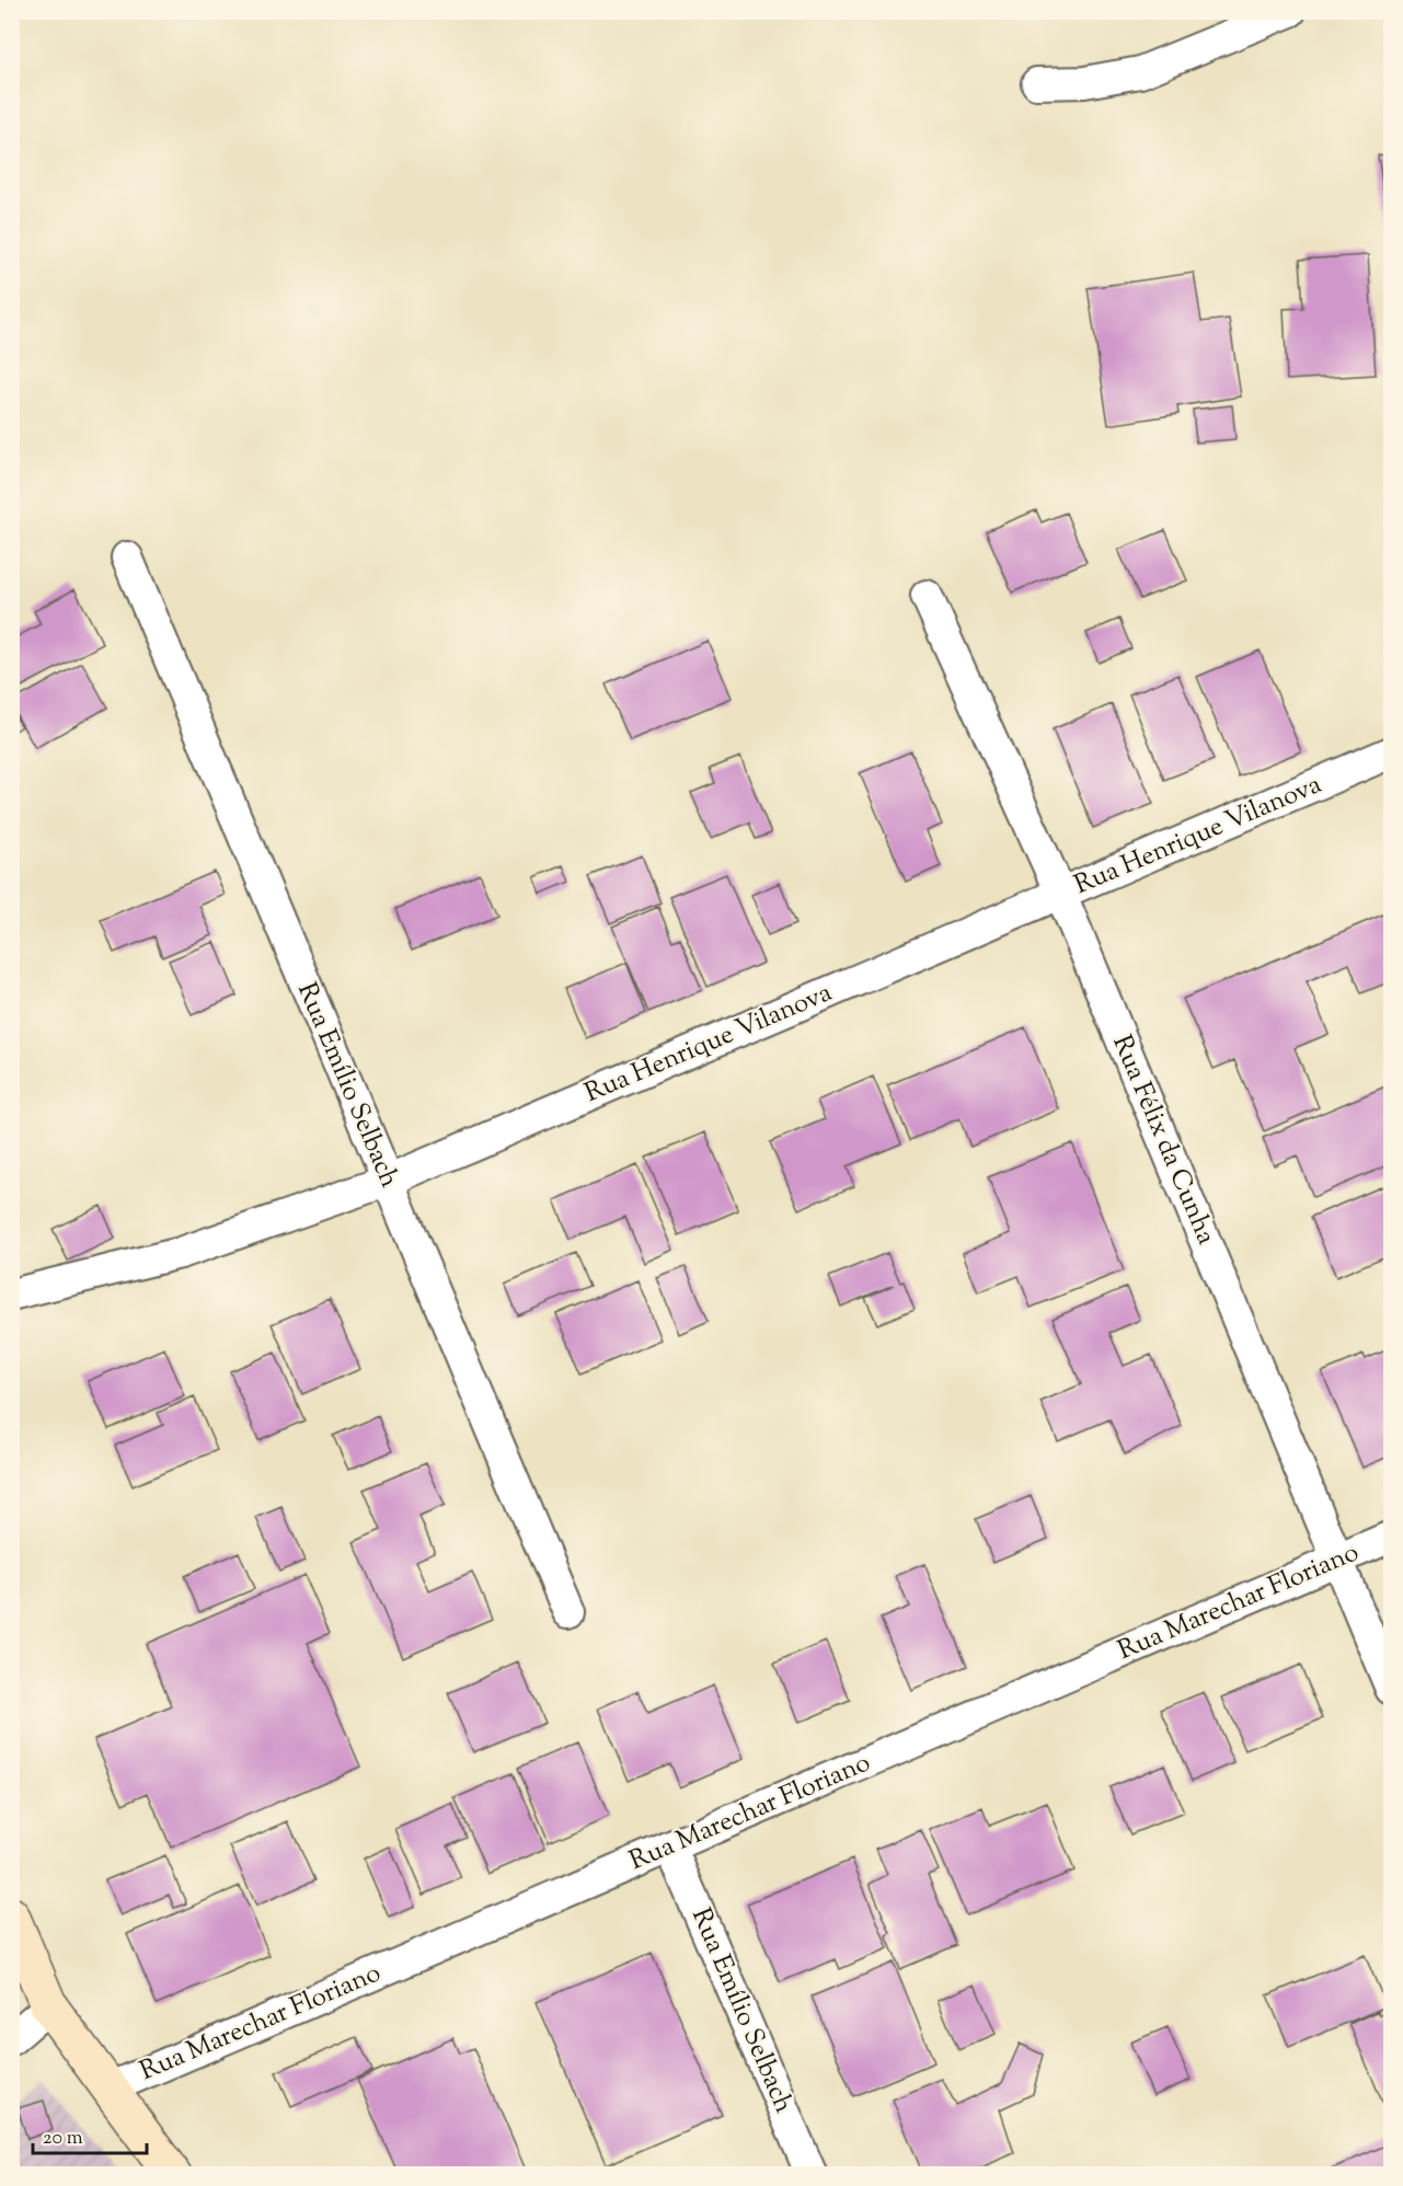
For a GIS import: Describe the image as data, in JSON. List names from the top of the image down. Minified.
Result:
{"streets":{"street":["Rua Henrique Vilanova","Rua Emílio Selbach","Rua Félix da Cunha","Rua Marechar Floriano"]},"crossings":[["Rua Henrique Vilanova","Rua Emílio Selbach"],["Rua Henrique Vilanova","Rua Félix da Cunha"],["Rua Emílio Selbach","Rua Marechar Floriano"],["Rua Félix da Cunha","Rua Marechar Floriano"]],"scale_bar":"20 m"}
